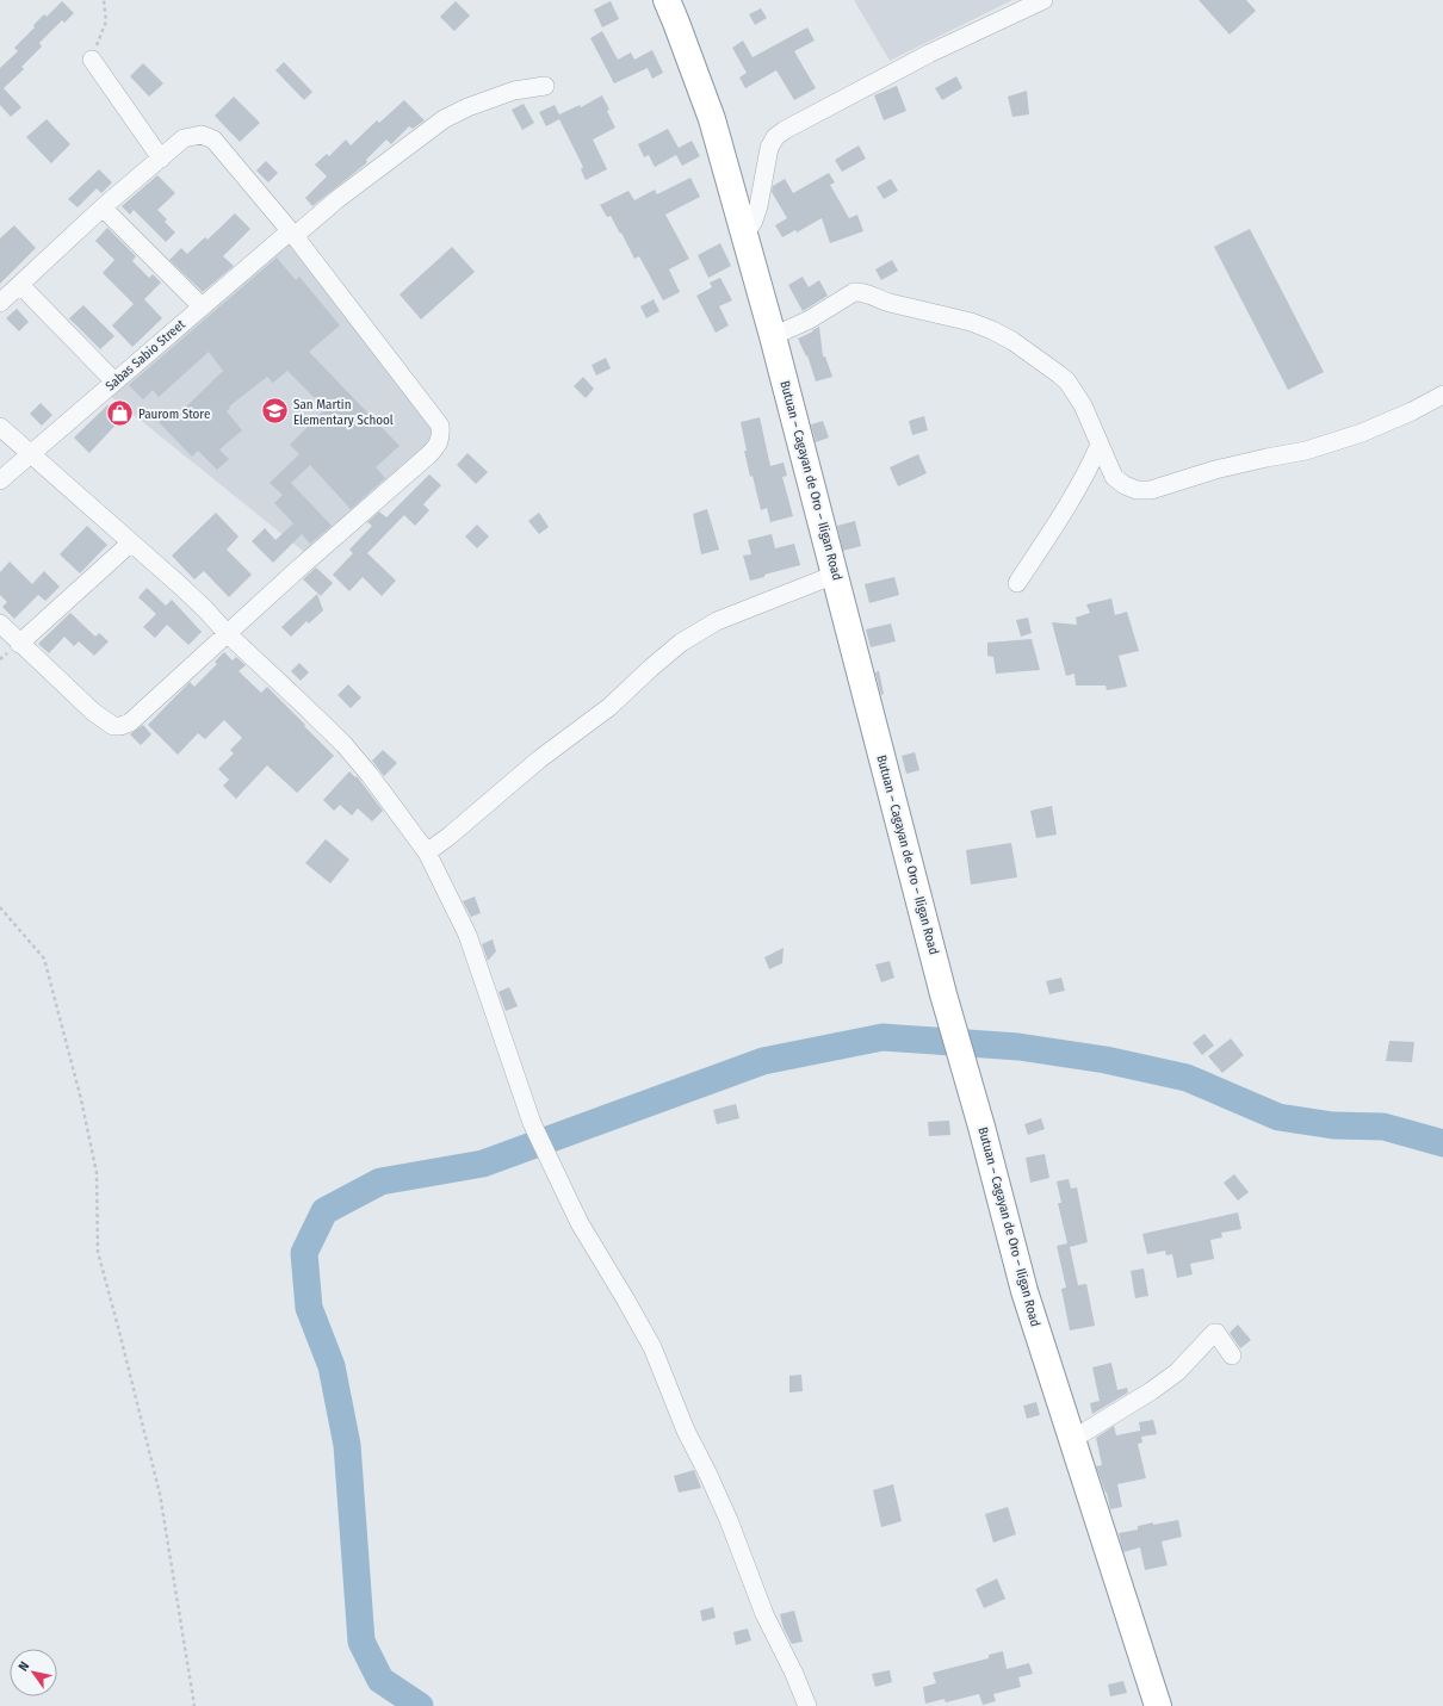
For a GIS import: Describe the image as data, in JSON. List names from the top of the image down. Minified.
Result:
{"streets":{"highway":["Butuan – Cagayan de Oro – Iligan Road"],"street":["Sabas Sabio Street"]},"places":{"school or university":["San Martin Elementary School"],"shop":["Paurom Store"]},"north":"top left"}
